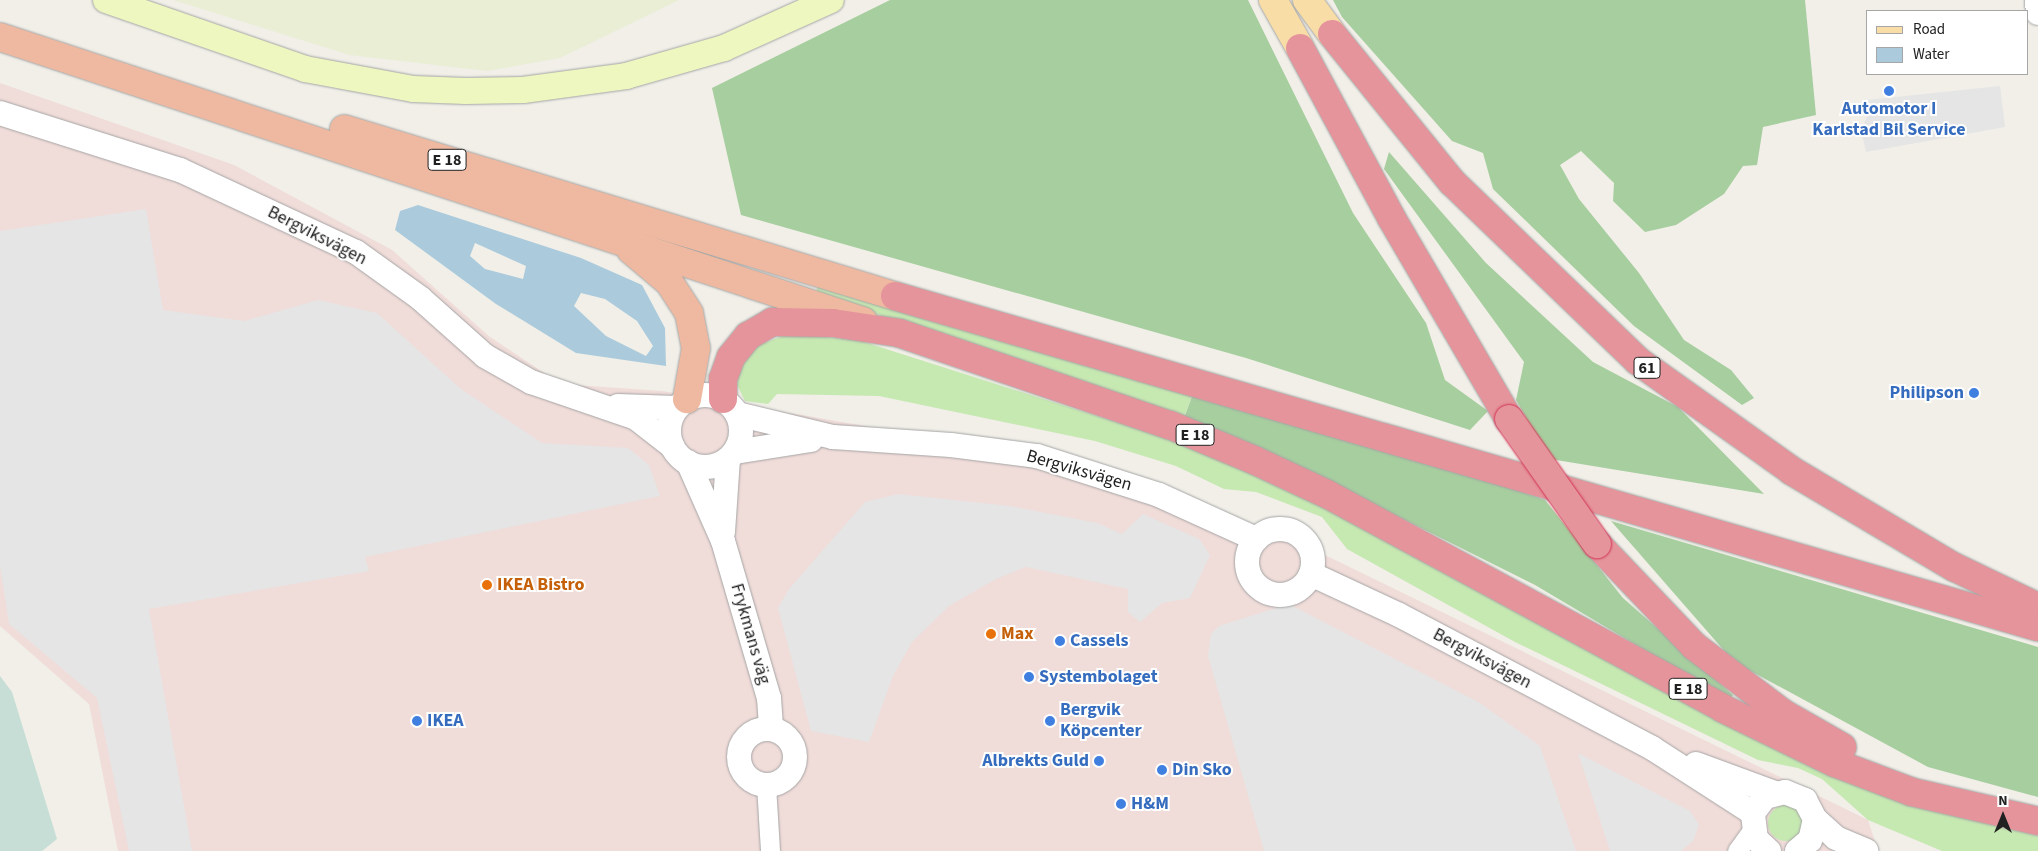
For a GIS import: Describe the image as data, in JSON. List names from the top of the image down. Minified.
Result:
{"streets":{"highway":["E 18","61"],"street":["Bergviksvägen","Frykmans väg"]},"crossings":[["Bergviksvägen","Frykmans väg"]],"places":["Automotor I Karlstad Bil Service","Philipson","IKEA Bistro","Max","Cassels","Systembolaget","IKEA","Bergvik Köpcenter","Albrekts Guld","Din Sko","H&M"],"legend":["Road","Water"],"north":"top"}
